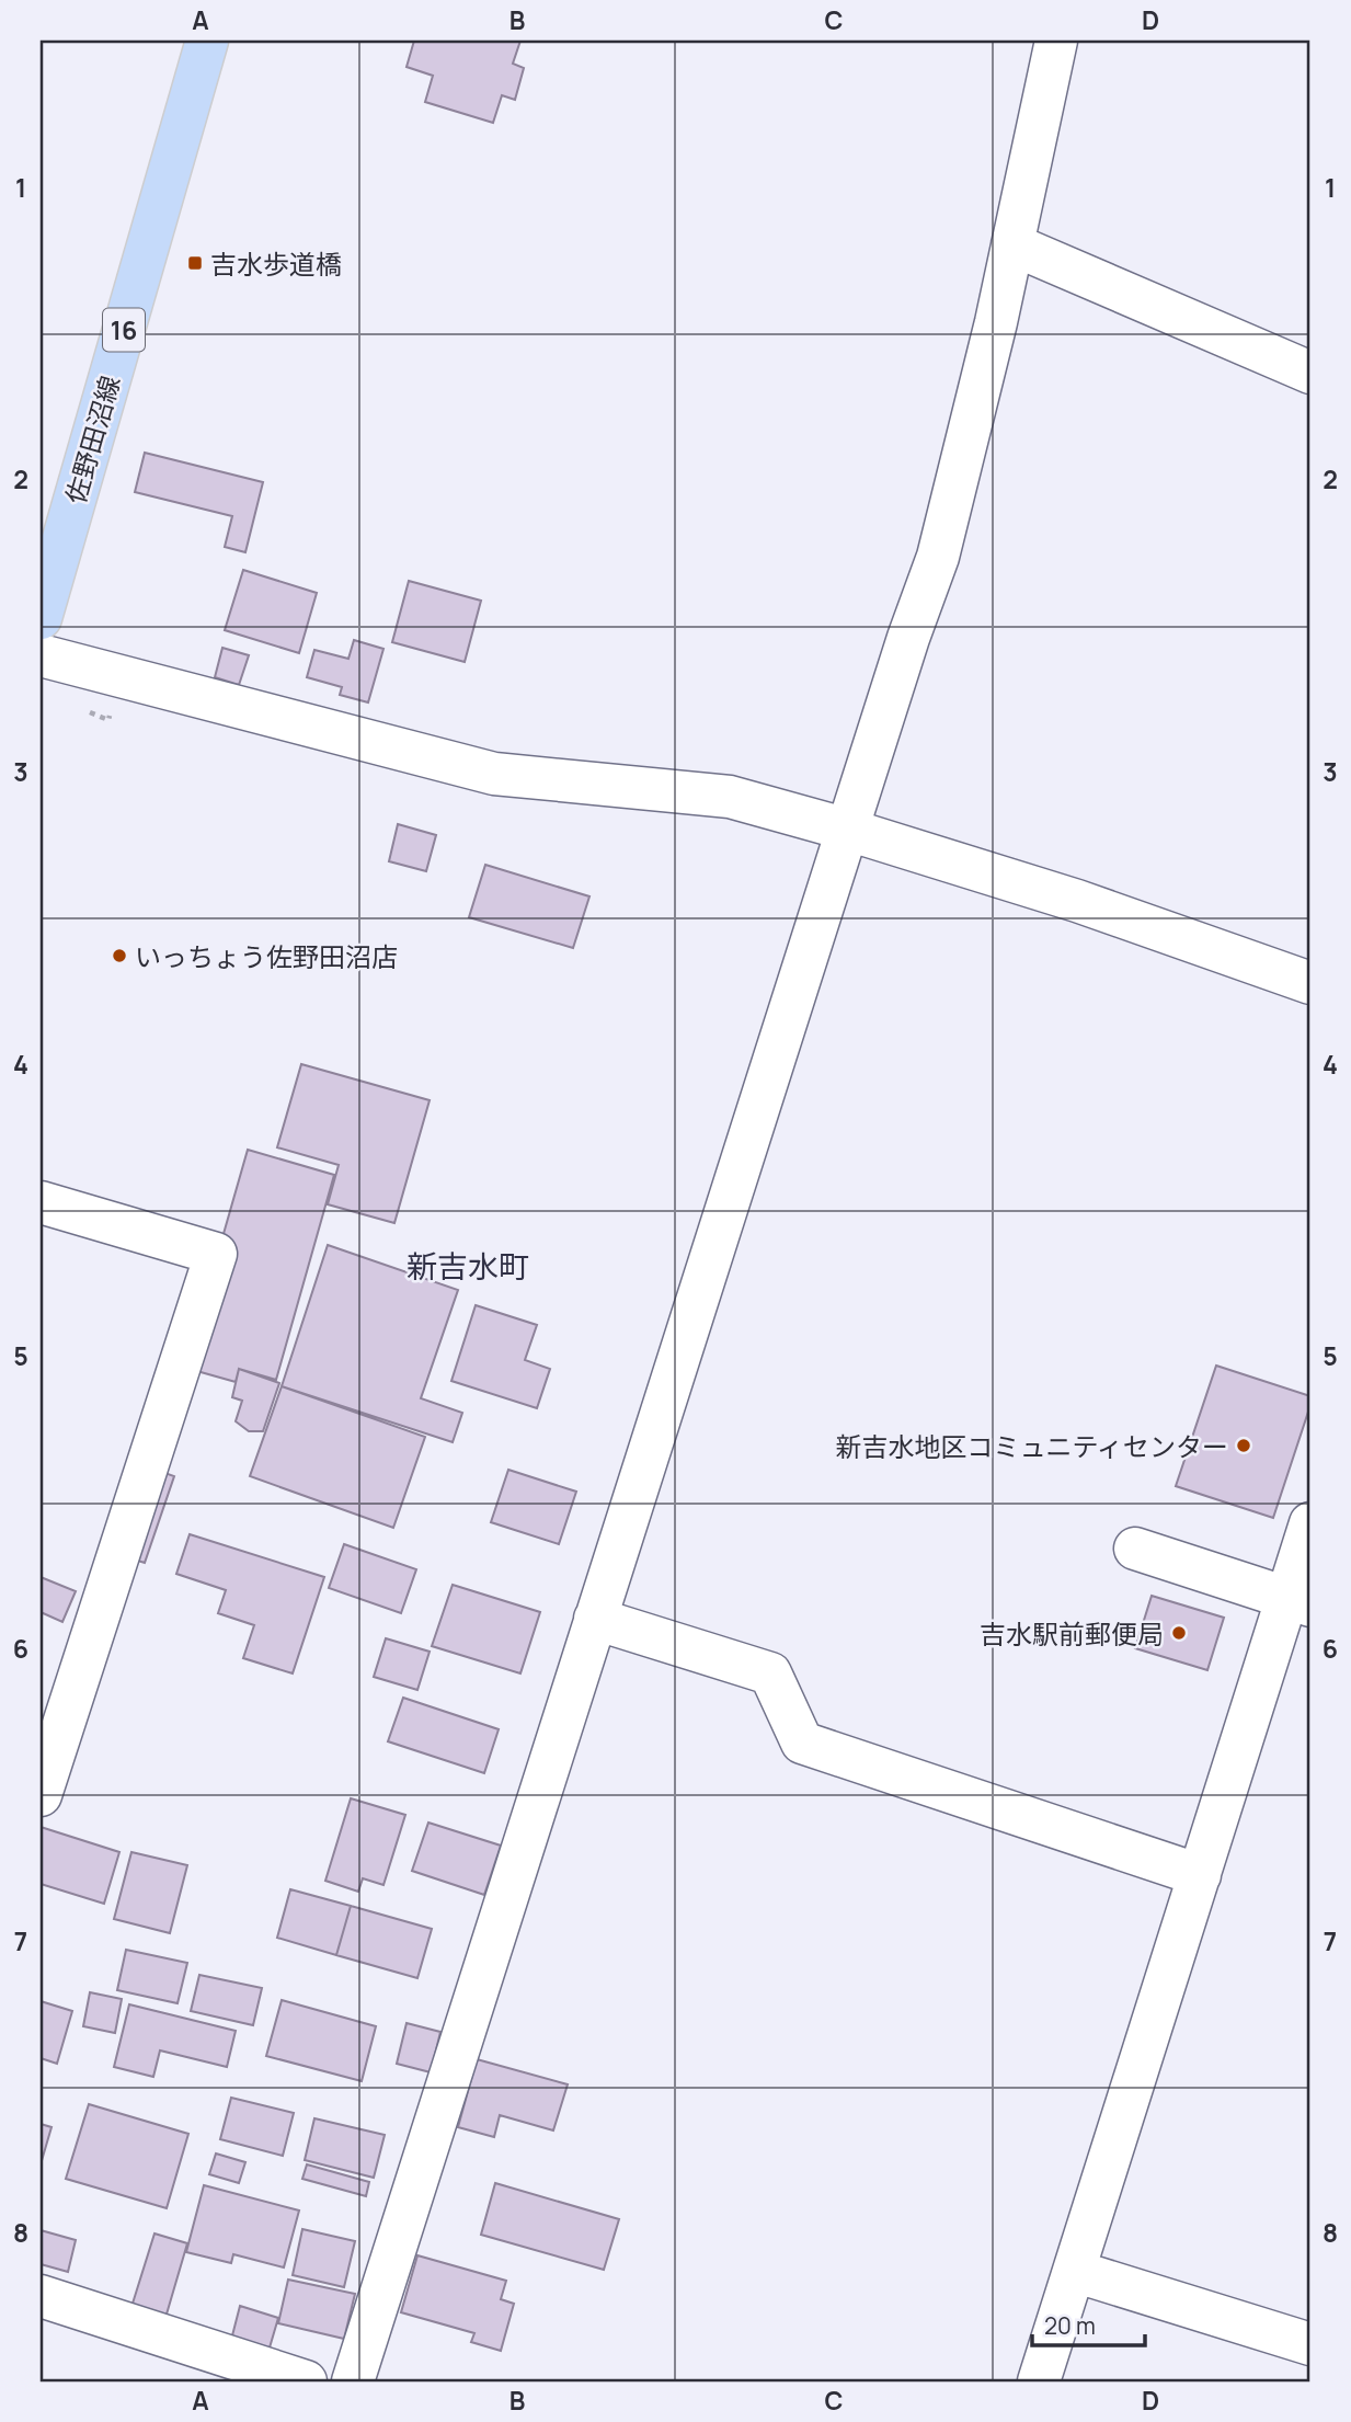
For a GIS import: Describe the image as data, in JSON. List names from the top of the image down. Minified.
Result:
{"streets":{"main road":["16","佐野田沼線"]},"districts":["新吉水町"],"places":{"transit":["吉水歩道橋"],"other":["いっちょう佐野田沼店","新吉水地区コミュニティセンター","吉水駅前郵便局"]},"scale_bar":"20 m","grid":{"columns":["A","B","C","D"],"rows":["1","2","3","4","5","6","7","8"]}}
